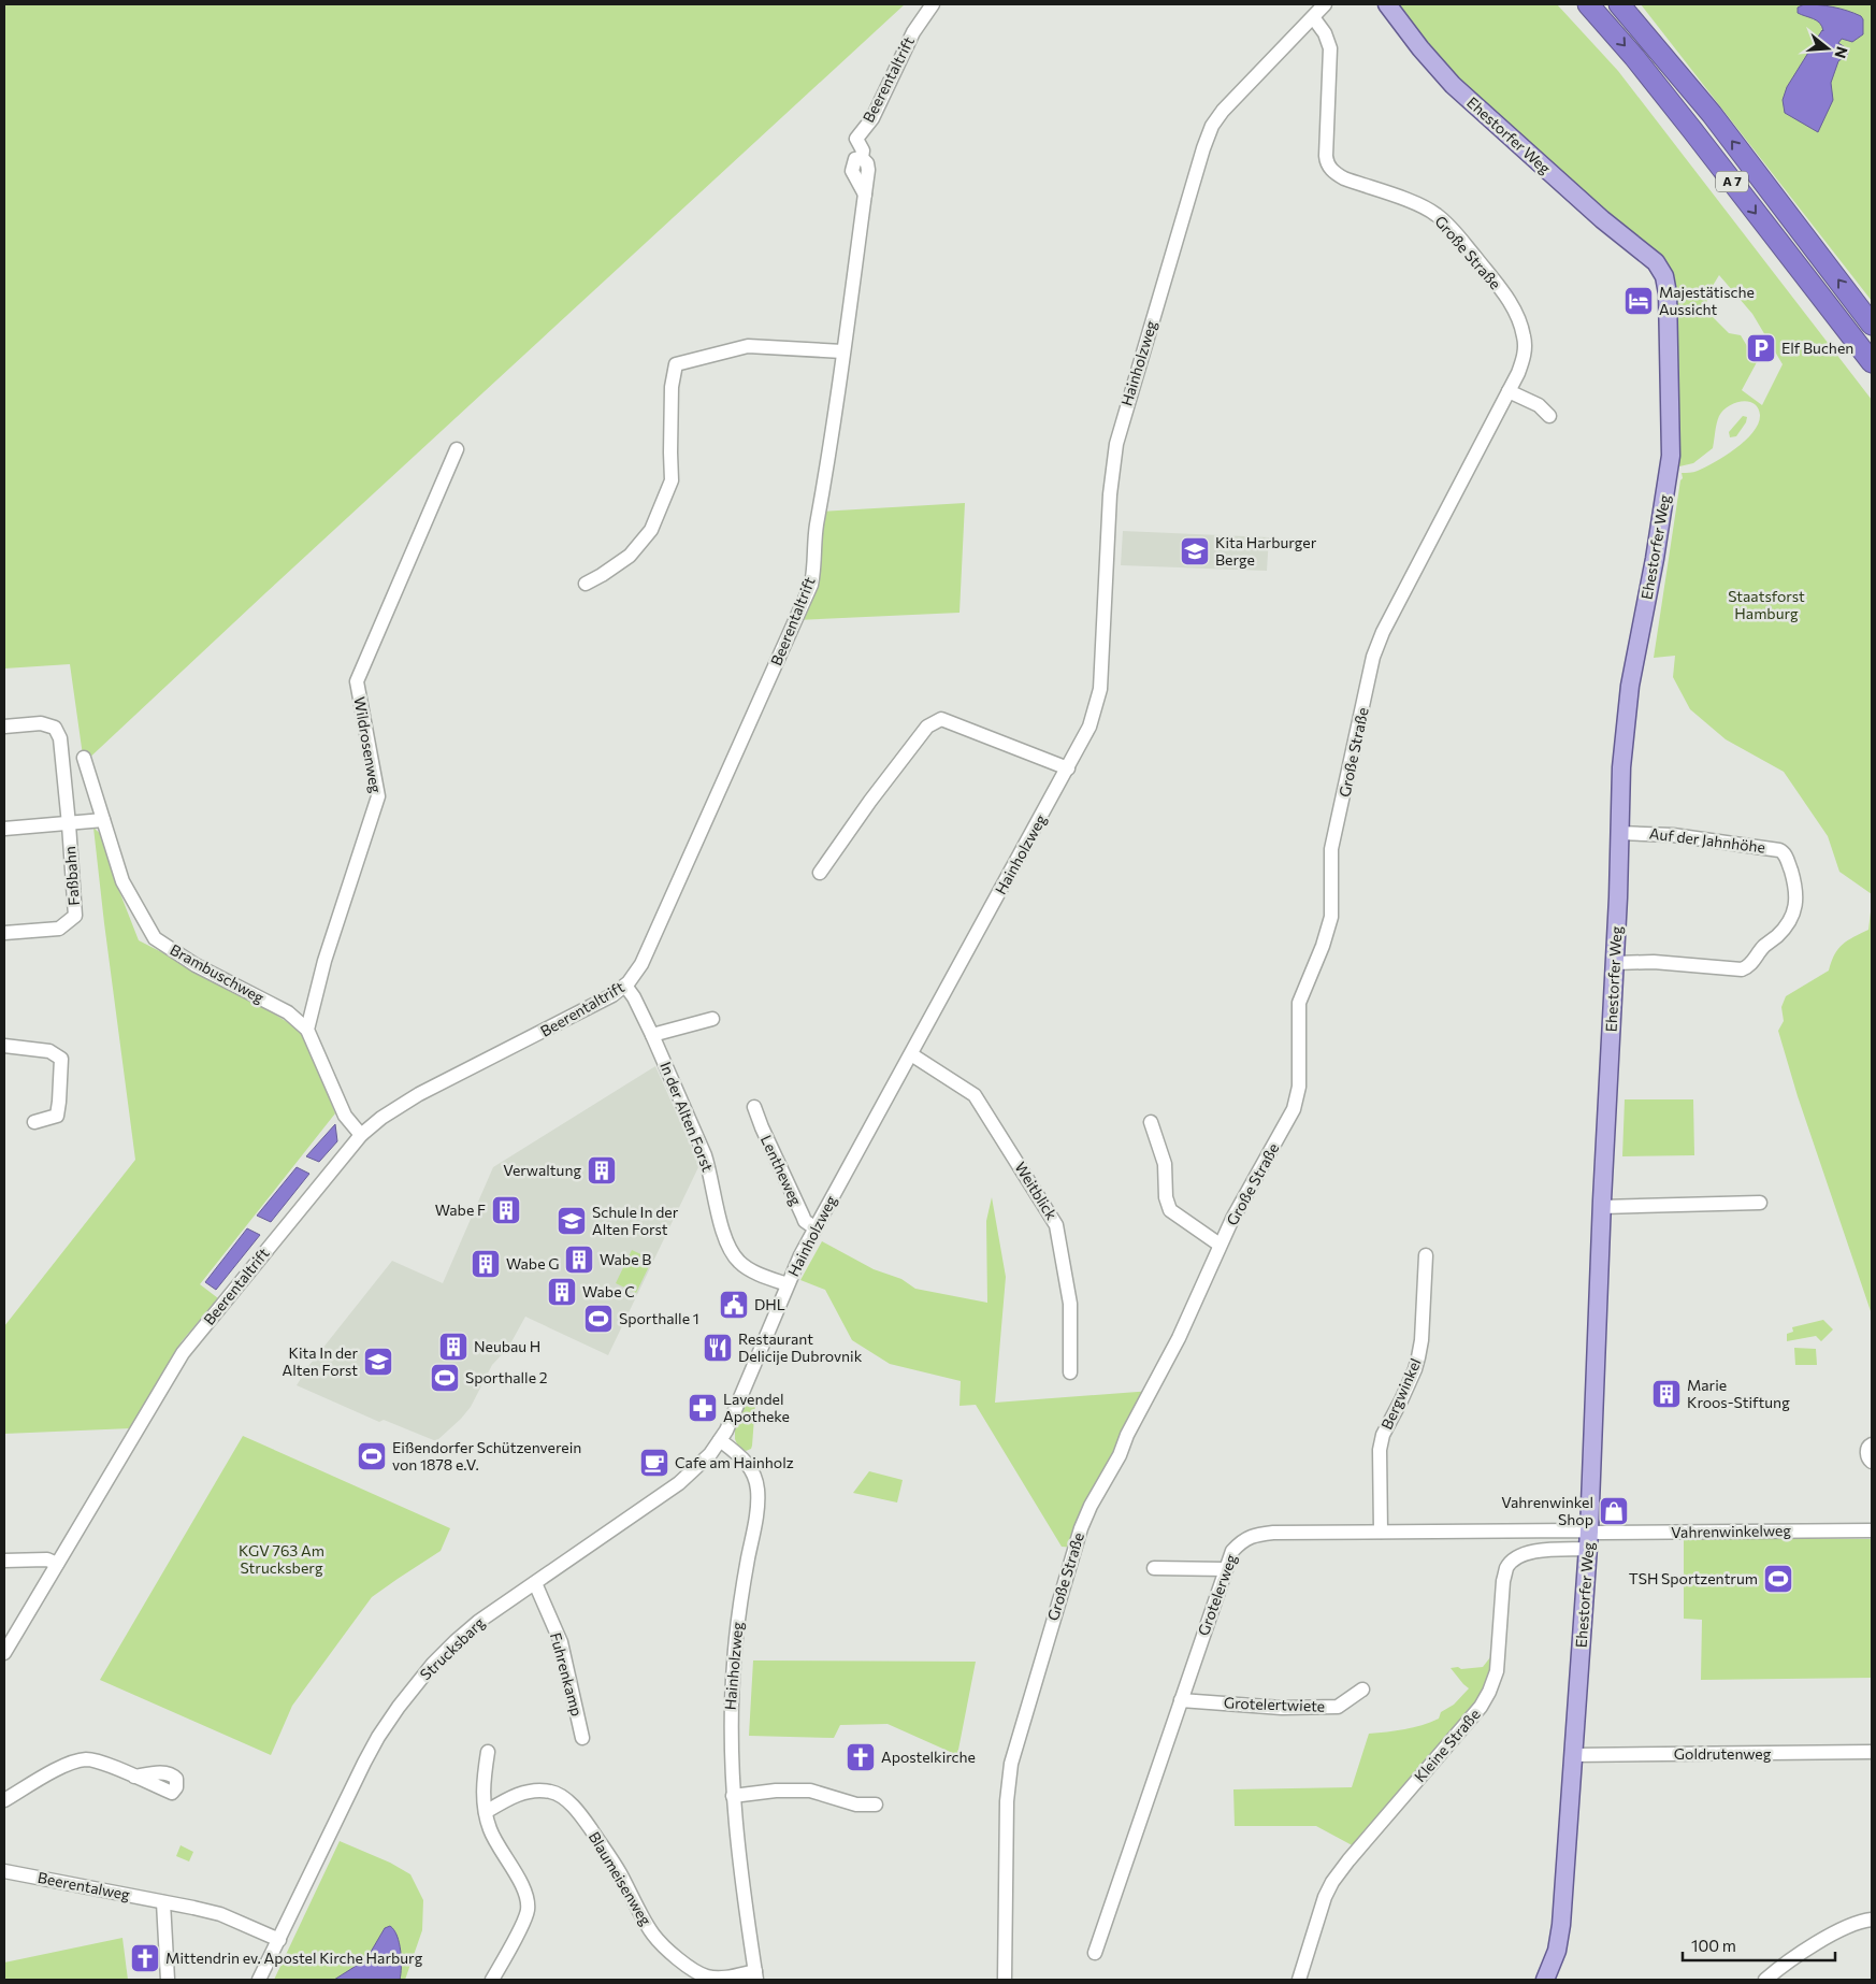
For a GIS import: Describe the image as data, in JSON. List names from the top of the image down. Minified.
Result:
{"streets":{"highway":["A 7"],"main road":["Ehestorfer Weg"],"street":["Beerentaltrift","Große Straße","Hainholzweg","Wildrosenweg","Auf der Jahnhöhe","Faßbahn","Brambuschweg","In der Alten Forst","Lentheweg","Weitblick","Bergwinkel","Vahrenwinkelweg","Grotelerweg","Strucksbarg","Fuhrenkamp","Grotelertwiete","Kleine Straße","Goldrutenweg","Blaumeisenweg","Beerentalweg"]},"crossings":[["Beerentaltrift","In der Alten Forst"],["Ehestorfer Weg","Auf der Jahnhöhe"],["Ehestorfer Weg","Vahrenwinkelweg"],["Ehestorfer Weg","Grotelerweg"],["Ehestorfer Weg","Kleine Straße"],["Ehestorfer Weg","Goldrutenweg"],["Große Straße","Hainholzweg"],["Hainholzweg","In der Alten Forst"],["Hainholzweg","Lentheweg"],["Hainholzweg","Weitblick"],["Hainholzweg","Strucksbarg"],["Hainholzweg","Blaumeisenweg"],["Wildrosenweg","Brambuschweg"],["Bergwinkel","Grotelerweg"],["Vahrenwinkelweg","Grotelerweg"],["Vahrenwinkelweg","Kleine Straße"],["Grotelerweg","Grotelertwiete"],["Grotelerweg","Kleine Straße"],["Strucksbarg","Fuhrenkamp"],["Strucksbarg","Beerentalweg"]],"parks":["Staatsforst Hamburg","KGV 763 Am Strucksberg"],"places":{"hotel":["Majestätische Aussicht"],"parking":["Elf Buchen"],"school or university":["Kita Harburger Berge","Schule In der Alten Forst","Kita In der Alten Forst"],"building":["Verwaltung","Wabe F","Wabe B","Wabe G","Wabe C","Neubau H","Marie Kroos-Stiftung"],"public building":["DHL"],"sports":["Sporthalle 1","Sporthalle 2","Eißendorfer Schützenverein von 1878 e.V.","TSH Sportzentrum"],"restaurant":["Restaurant Delicije Dubrovnik"],"pharmacy":["Lavendel Apotheke"],"cafe":["Cafe am Hainholz"],"shop":["Vahrenwinkel Shop"],"church":["Apostelkirche","Mittendrin ev. Apostel Kirche Harburg"]},"scale_bar":"100 m","north":"right"}
